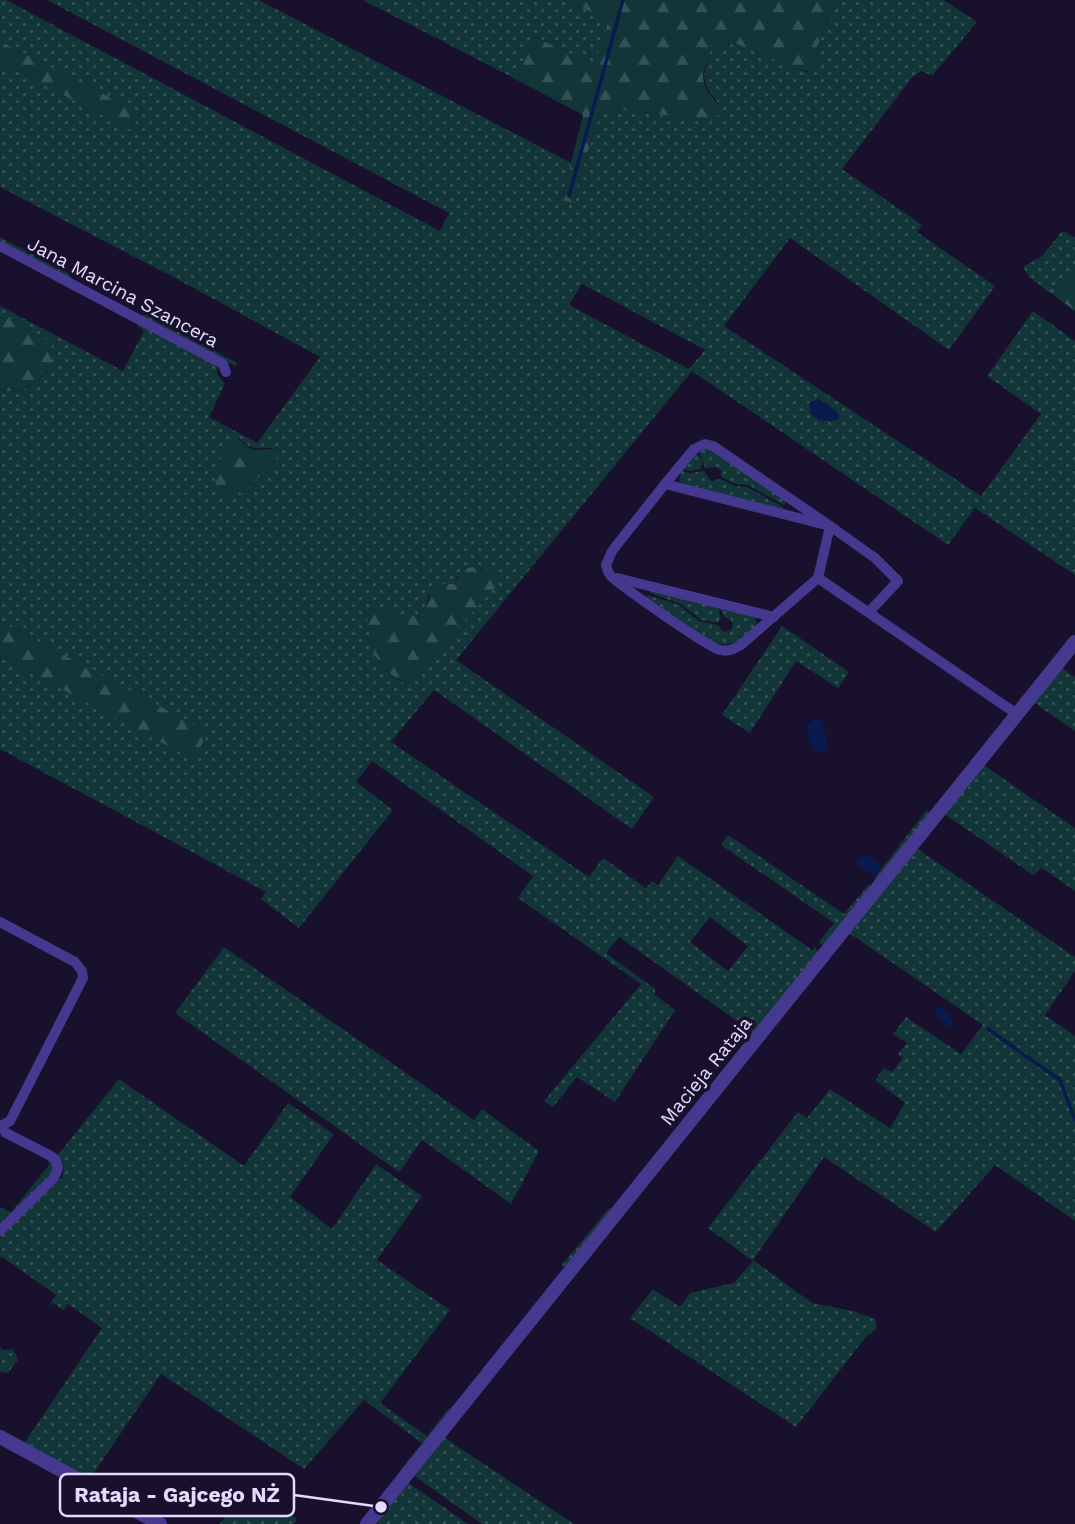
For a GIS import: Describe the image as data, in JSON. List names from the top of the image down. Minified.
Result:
{"streets":{"street":["Jana Marcina Szancera","Macieja Rataja"]},"places":["Rataja - Gajcego NŻ"]}
